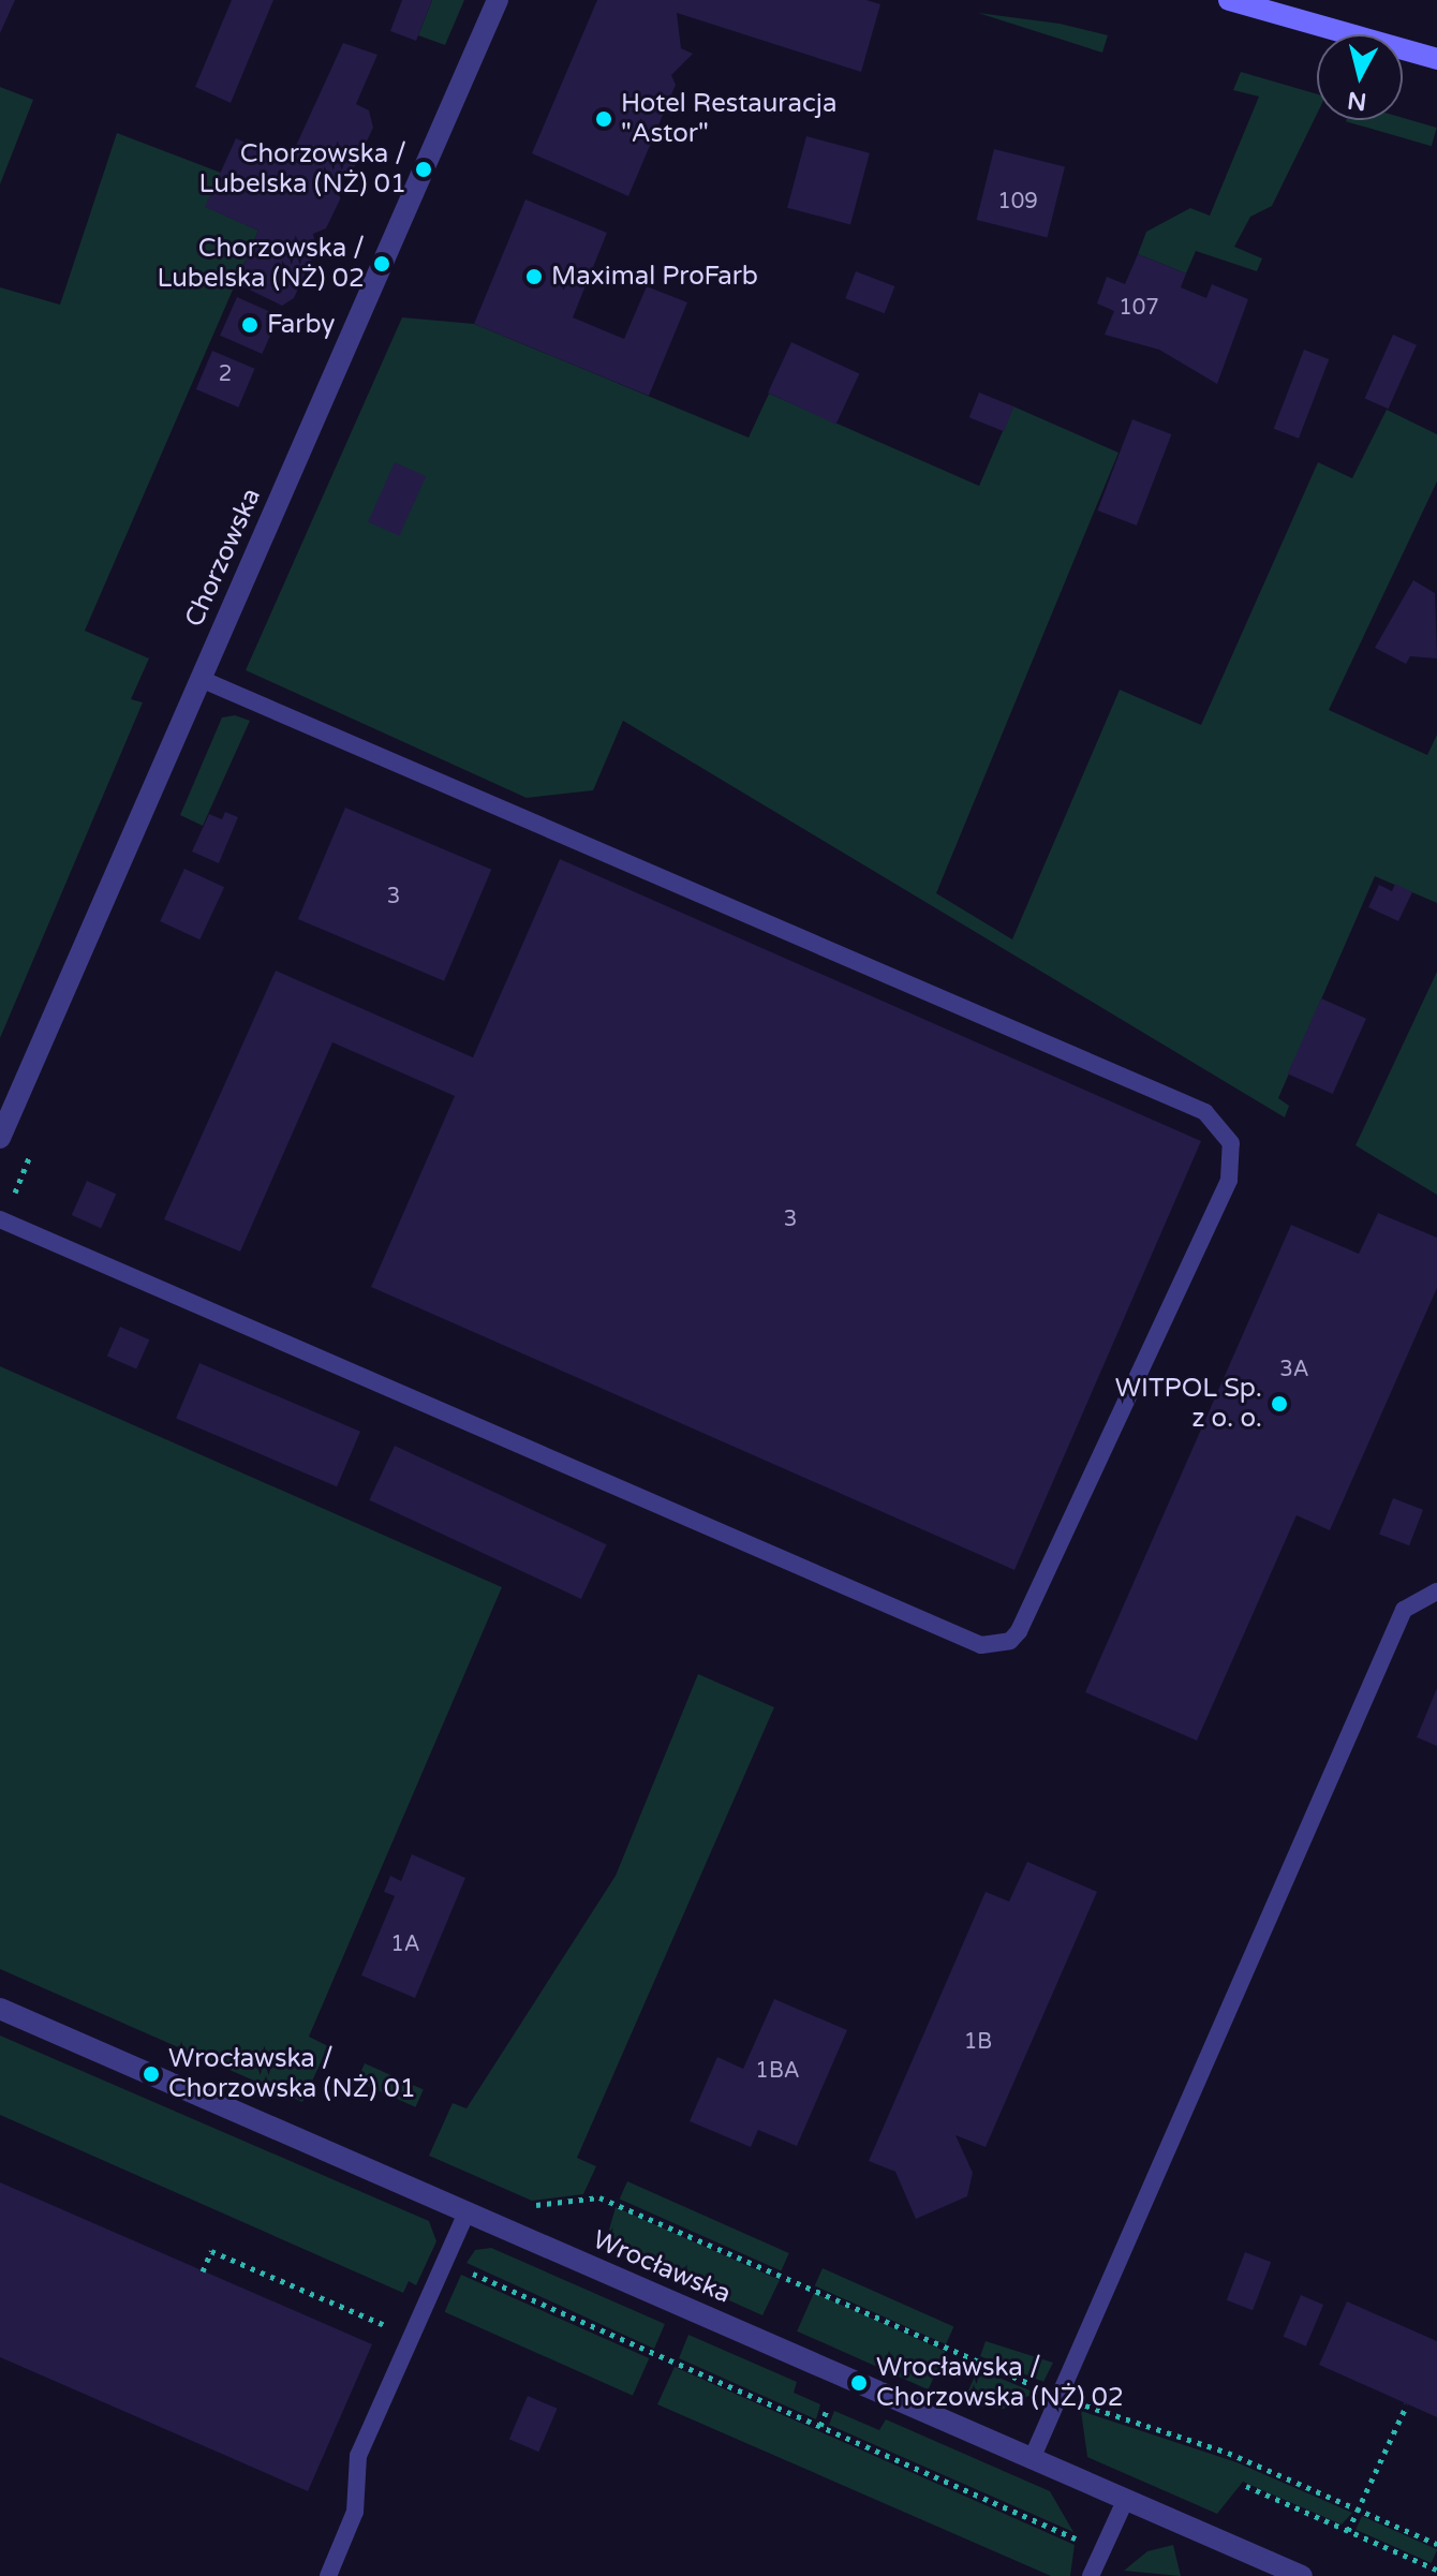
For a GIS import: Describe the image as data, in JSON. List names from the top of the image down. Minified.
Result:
{"streets":{"street":["Chorzowska","Wrocławska"]},"places":["Hotel Restauracja \"Astor\"","Chorzowska / Lubelska (NŻ) 01","Chorzowska / Lubelska (NŻ) 02","Maximal ProFarb","Farby","WITPOL Sp. z o. o.","Wrocławska / Chorzowska (NŻ) 01","Wrocławska / Chorzowska (NŻ) 02"],"house_numbers":["109","107","2","3","3","3A","1A","1B","1BA"],"north":"bottom"}
